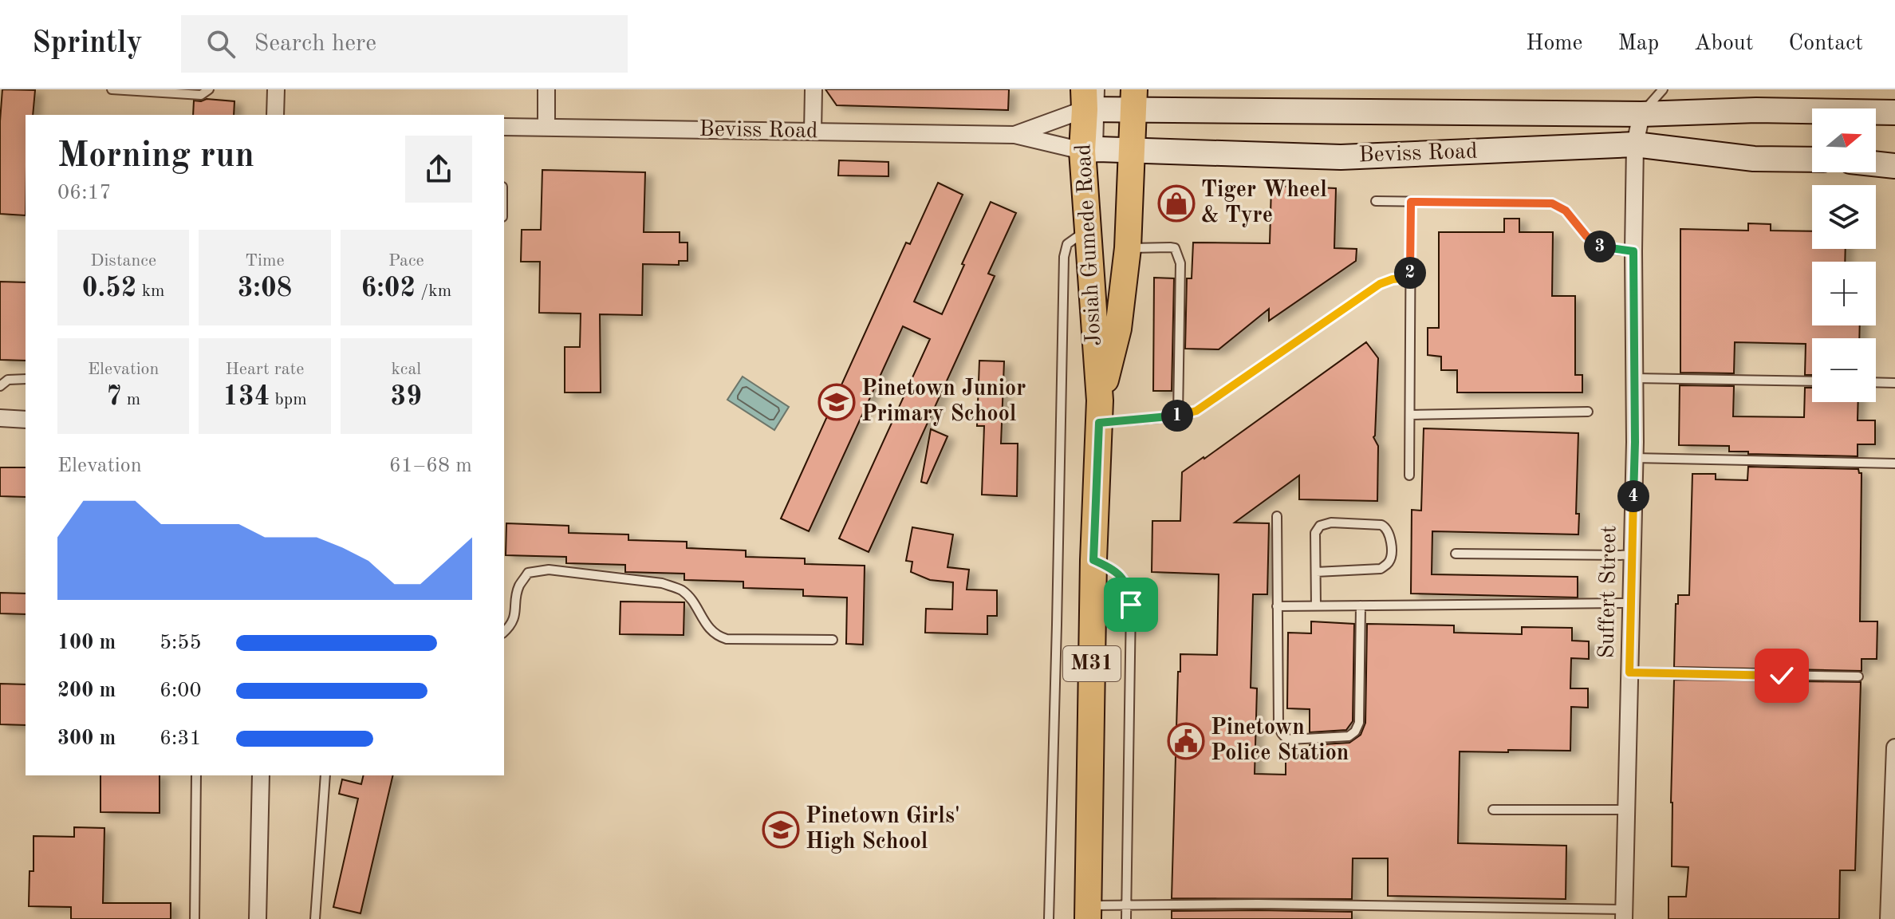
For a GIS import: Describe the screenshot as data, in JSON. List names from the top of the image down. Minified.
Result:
{"streets":{"main road":["Beviss Road","Josiah Gumede Road","M31"],"street":["Suffert Street"]},"crossings":[["Beviss Road","Josiah Gumede Road"],["Beviss Road","Suffert Street"]],"places":{"shop":["Tiger Wheel & Tyre"],"school or university":["Pinetown Junior Primary School","Pinetown Girls' High School"],"public building":["Pinetown Police Station"]},"north":"right","page":{"header":"Sprintly","search":"Search here","nav":["Home","Map","About","Contact"],"map_buttons":["+","−"],"heading":["Morning run","06:17"],"stats":[["Distance","0.52 km"],["Time","3:08"],["Pace","6:02 /km"],["Elevation","7 m"],["Heart rate","134 bpm"],["kcal","39"]],"pins":["3","2","1","4"],"chart":["Elevation","61–68 m"],"list":[{"name":"100 m","note":"5:55"},{"name":"200 m","note":"6:00"},{"name":"300 m","note":"6:31"}]}}
